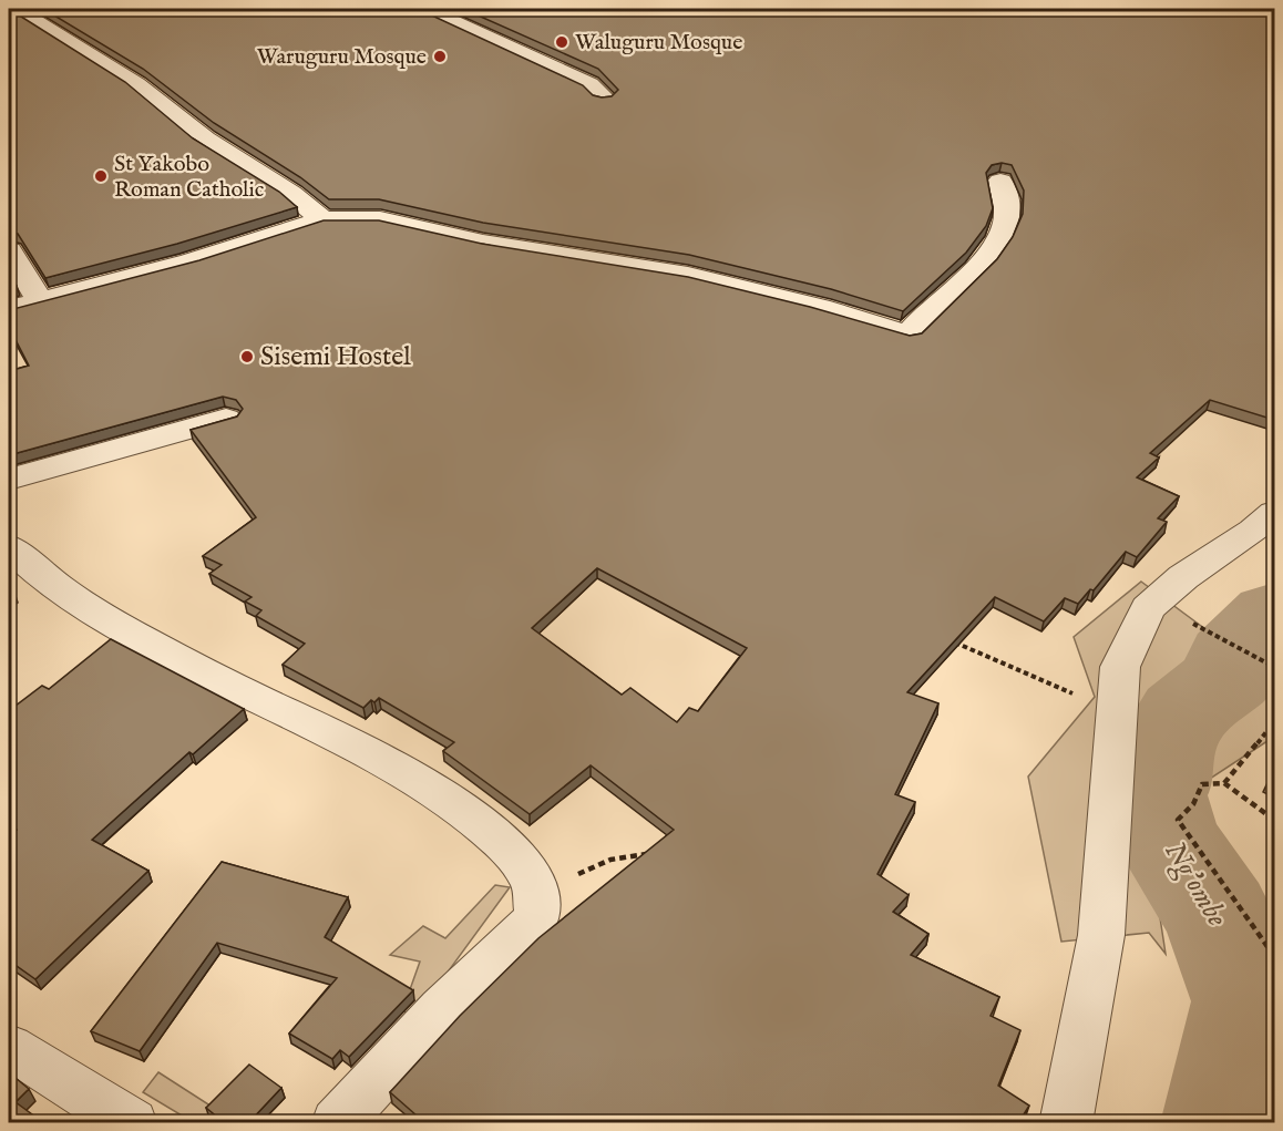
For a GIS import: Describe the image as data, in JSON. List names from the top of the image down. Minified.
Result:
{"water":["Ng'ombe"],"places":["Waluguru Mosque","Waruguru Mosque","St Yakobo Roman Catholic","Sisemi Hostel"]}
